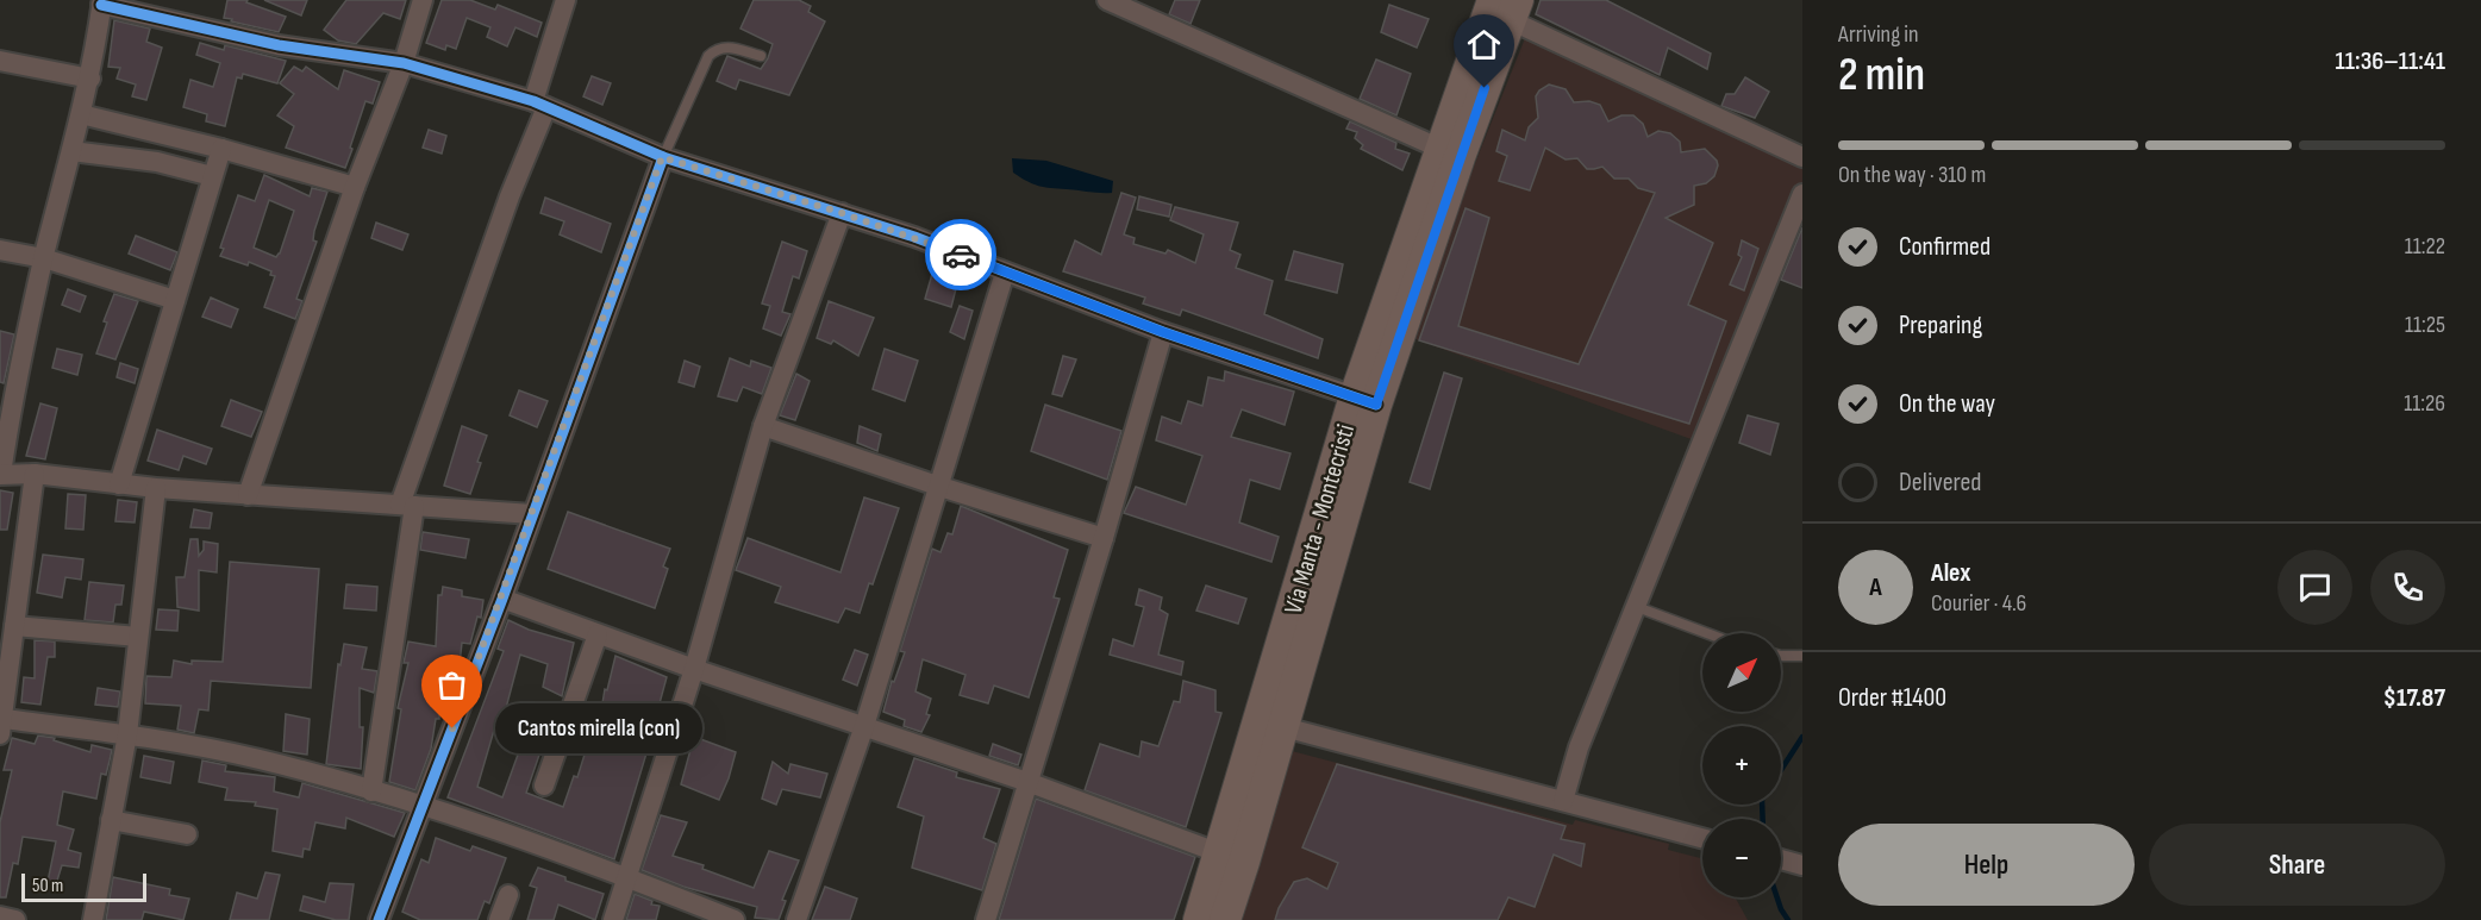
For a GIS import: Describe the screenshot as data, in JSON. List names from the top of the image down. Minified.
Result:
{"streets":{"main road":["Vía Manta - Montecristi"]},"places":["Cantos mirella (con)"],"scale_bar":"50 m","north":"top right","page":{"heading":["2 min","Arriving in","11:36–11:41"],"panel":["Alex","Courier · 4.6","Order #1400","$17.87"],"bar":"On the way · 310 m","list":[["Confirmed","11:22"],["Preparing","11:25"],["On the way","11:26"],"Delivered"],"round":"A","map_buttons":["+","−"],"bubble":"Cantos mirella (con)","buttons":["Help","Share"],"scale":"50 m"}}
